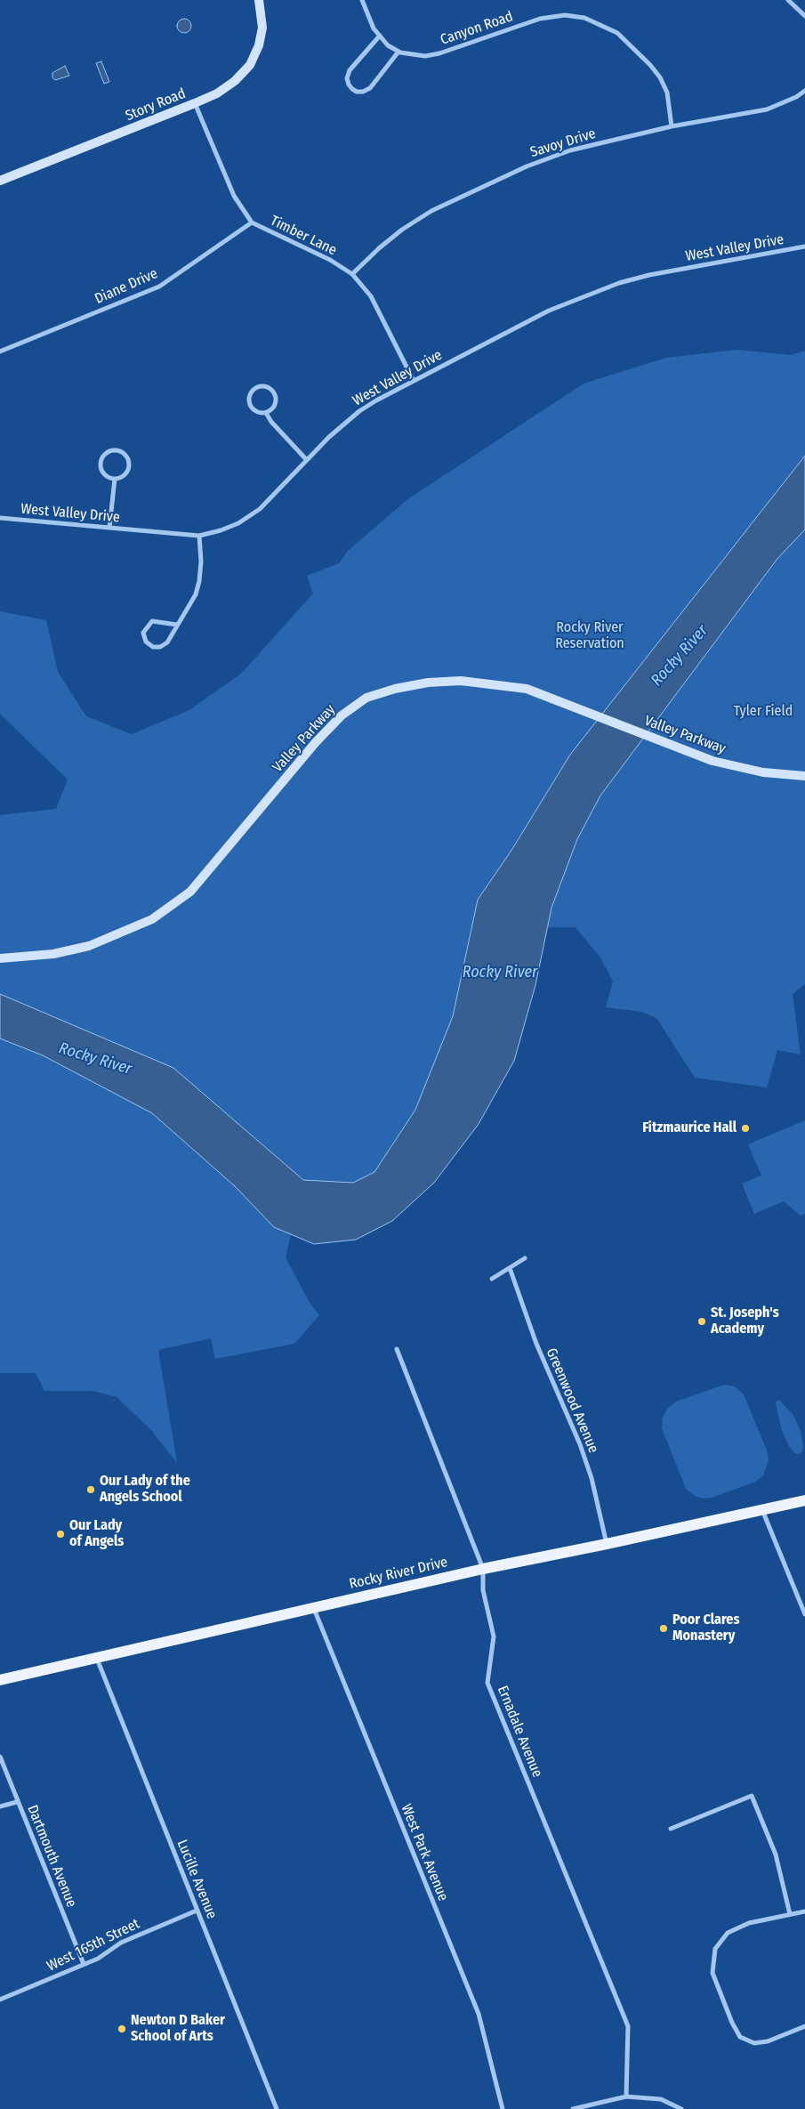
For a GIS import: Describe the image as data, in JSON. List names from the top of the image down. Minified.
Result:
{"streets":{"main road":["Rocky River Drive"],"street":["Canyon Road","Story Road","Savoy Drive","Timber Lane","West Valley Drive","Diane Drive","Valley Parkway","Greenwood Avenue","Ernadale Avenue","West Park Avenue","Dartmouth Avenue","Lucille Avenue","West 165th Street"]},"crossings":[["Canyon Road","Savoy Drive"],["Story Road","Timber Lane"],["Savoy Drive","Timber Lane"],["Timber Lane","West Valley Drive"],["Timber Lane","Diane Drive"],["Greenwood Avenue","Rocky River Drive"],["Rocky River Drive","Ernadale Avenue"],["Rocky River Drive","West Park Avenue"],["Rocky River Drive","Lucille Avenue"],["Dartmouth Avenue","West 165th Street"],["Lucille Avenue","West 165th Street"]],"water":["Rocky River"],"parks":["Rocky River Reservation","Tyler Field"],"places":["Fitzmaurice Hall","St. Joseph's Academy","Our Lady of the Angels School","Our Lady of Angels","Poor Clares Monastery","Newton D Baker School of Arts"]}
